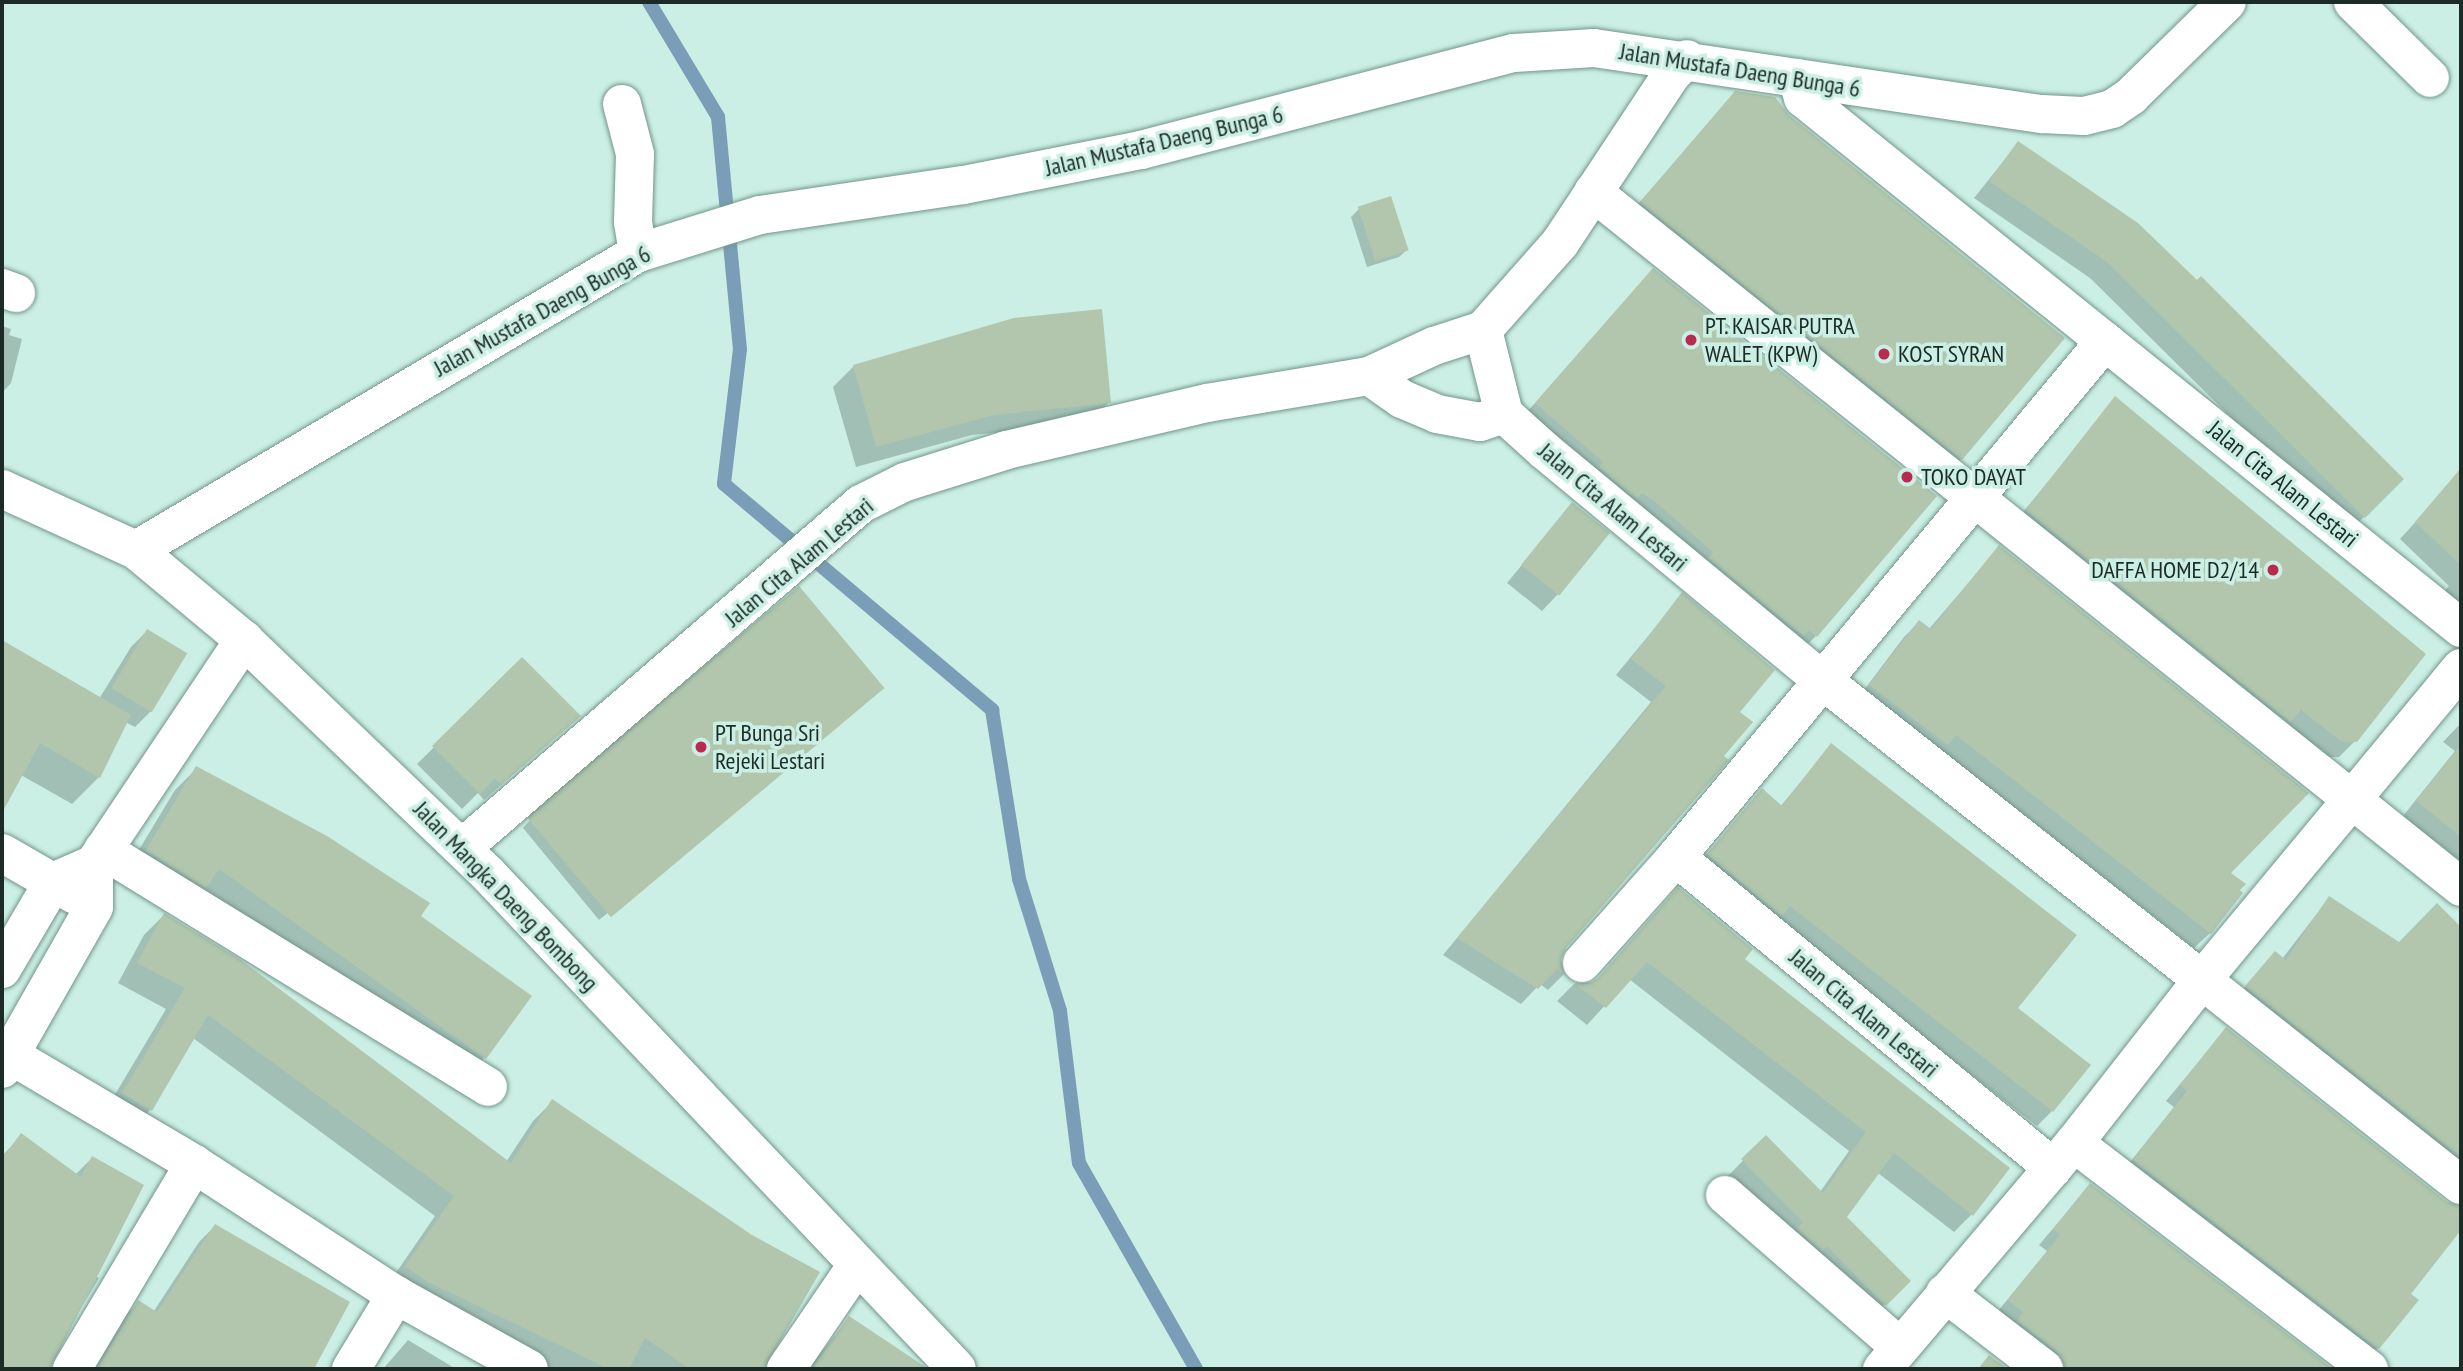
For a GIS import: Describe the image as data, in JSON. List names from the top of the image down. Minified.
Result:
{"streets":{"street":["Jalan Mustafa Daeng Bunga 6","Jalan Cita Alam Lestari","Jalan Mangka Daeng Bombong"]},"crossings":[["Jalan Mustafa Daeng Bunga 6","Jalan Cita Alam Lestari"],["Jalan Mustafa Daeng Bunga 6","Jalan Mangka Daeng Bombong"],["Jalan Cita Alam Lestari","Jalan Mangka Daeng Bombong"]],"places":["PT. KAISAR PUTRA WALET (KPW)","KOST SYRAN","TOKO DAYAT","DAFFA HOME D2/14","PT Bunga Sri Rejeki Lestari"]}
